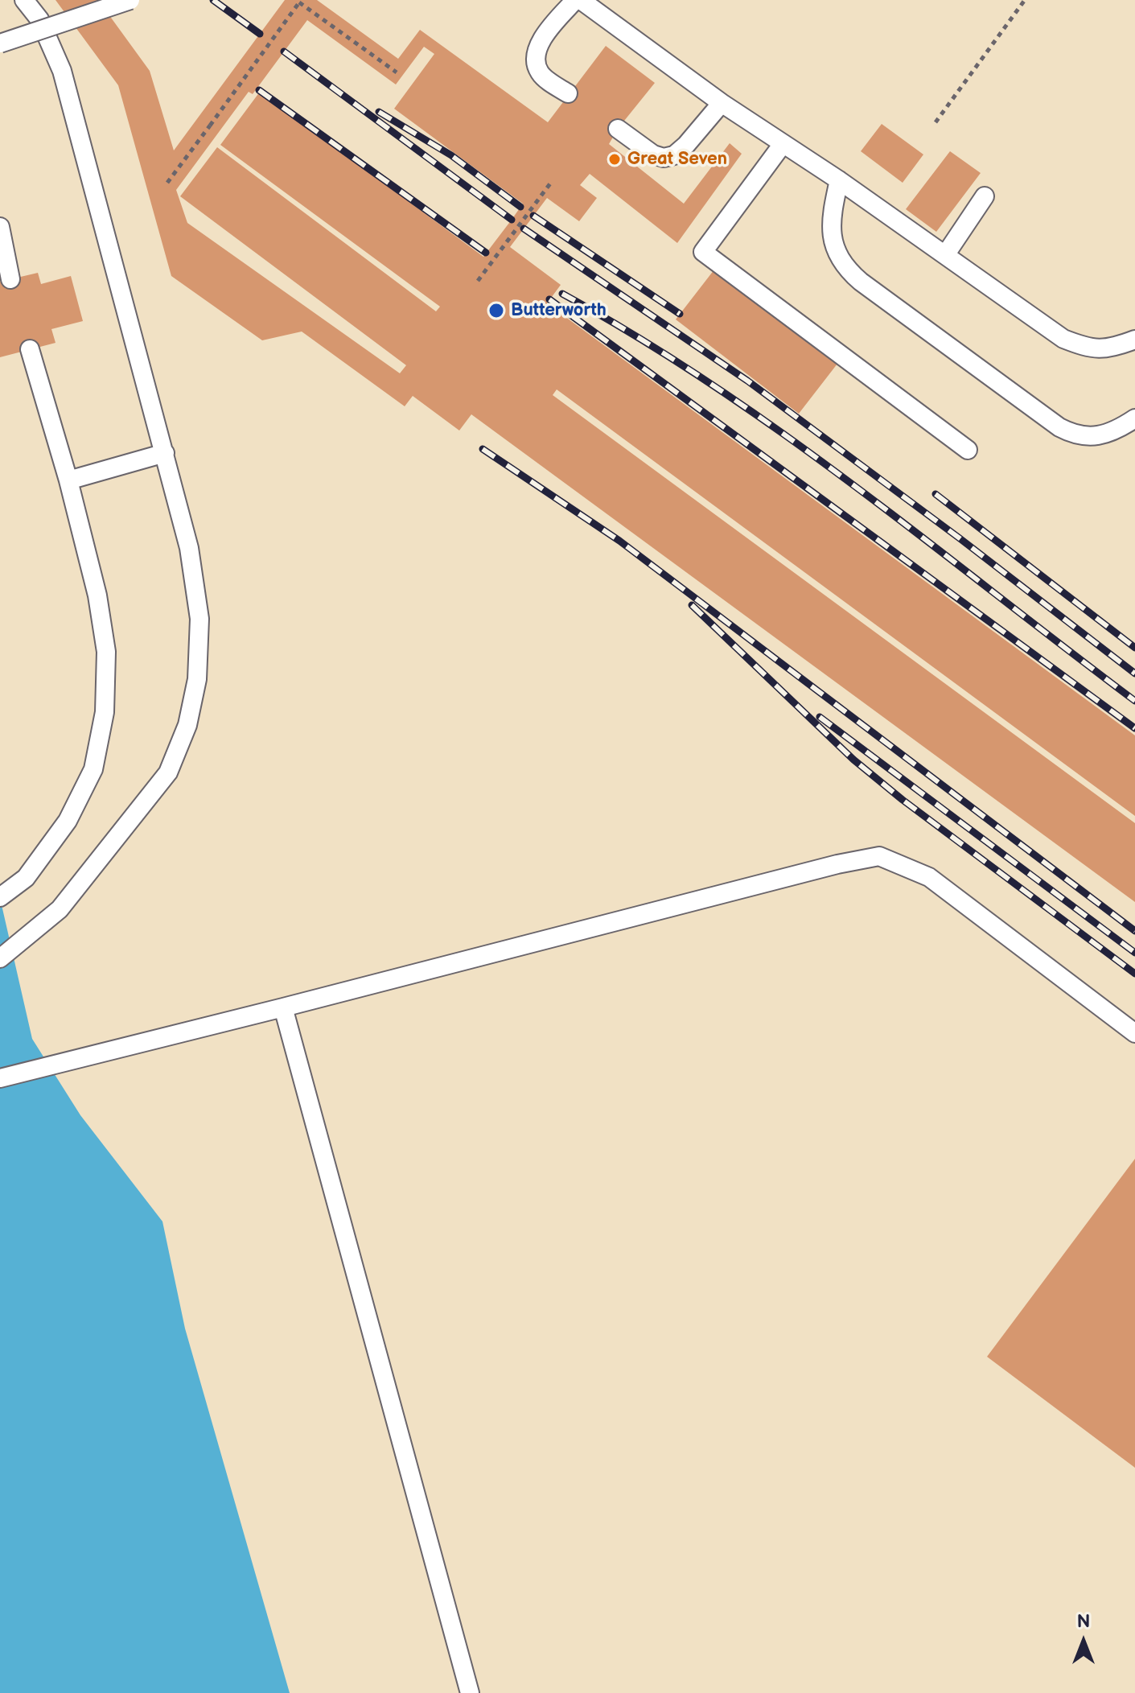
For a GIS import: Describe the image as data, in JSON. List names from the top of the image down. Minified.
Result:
{"places":["Great Seven","Butterworth"],"north":"top"}
